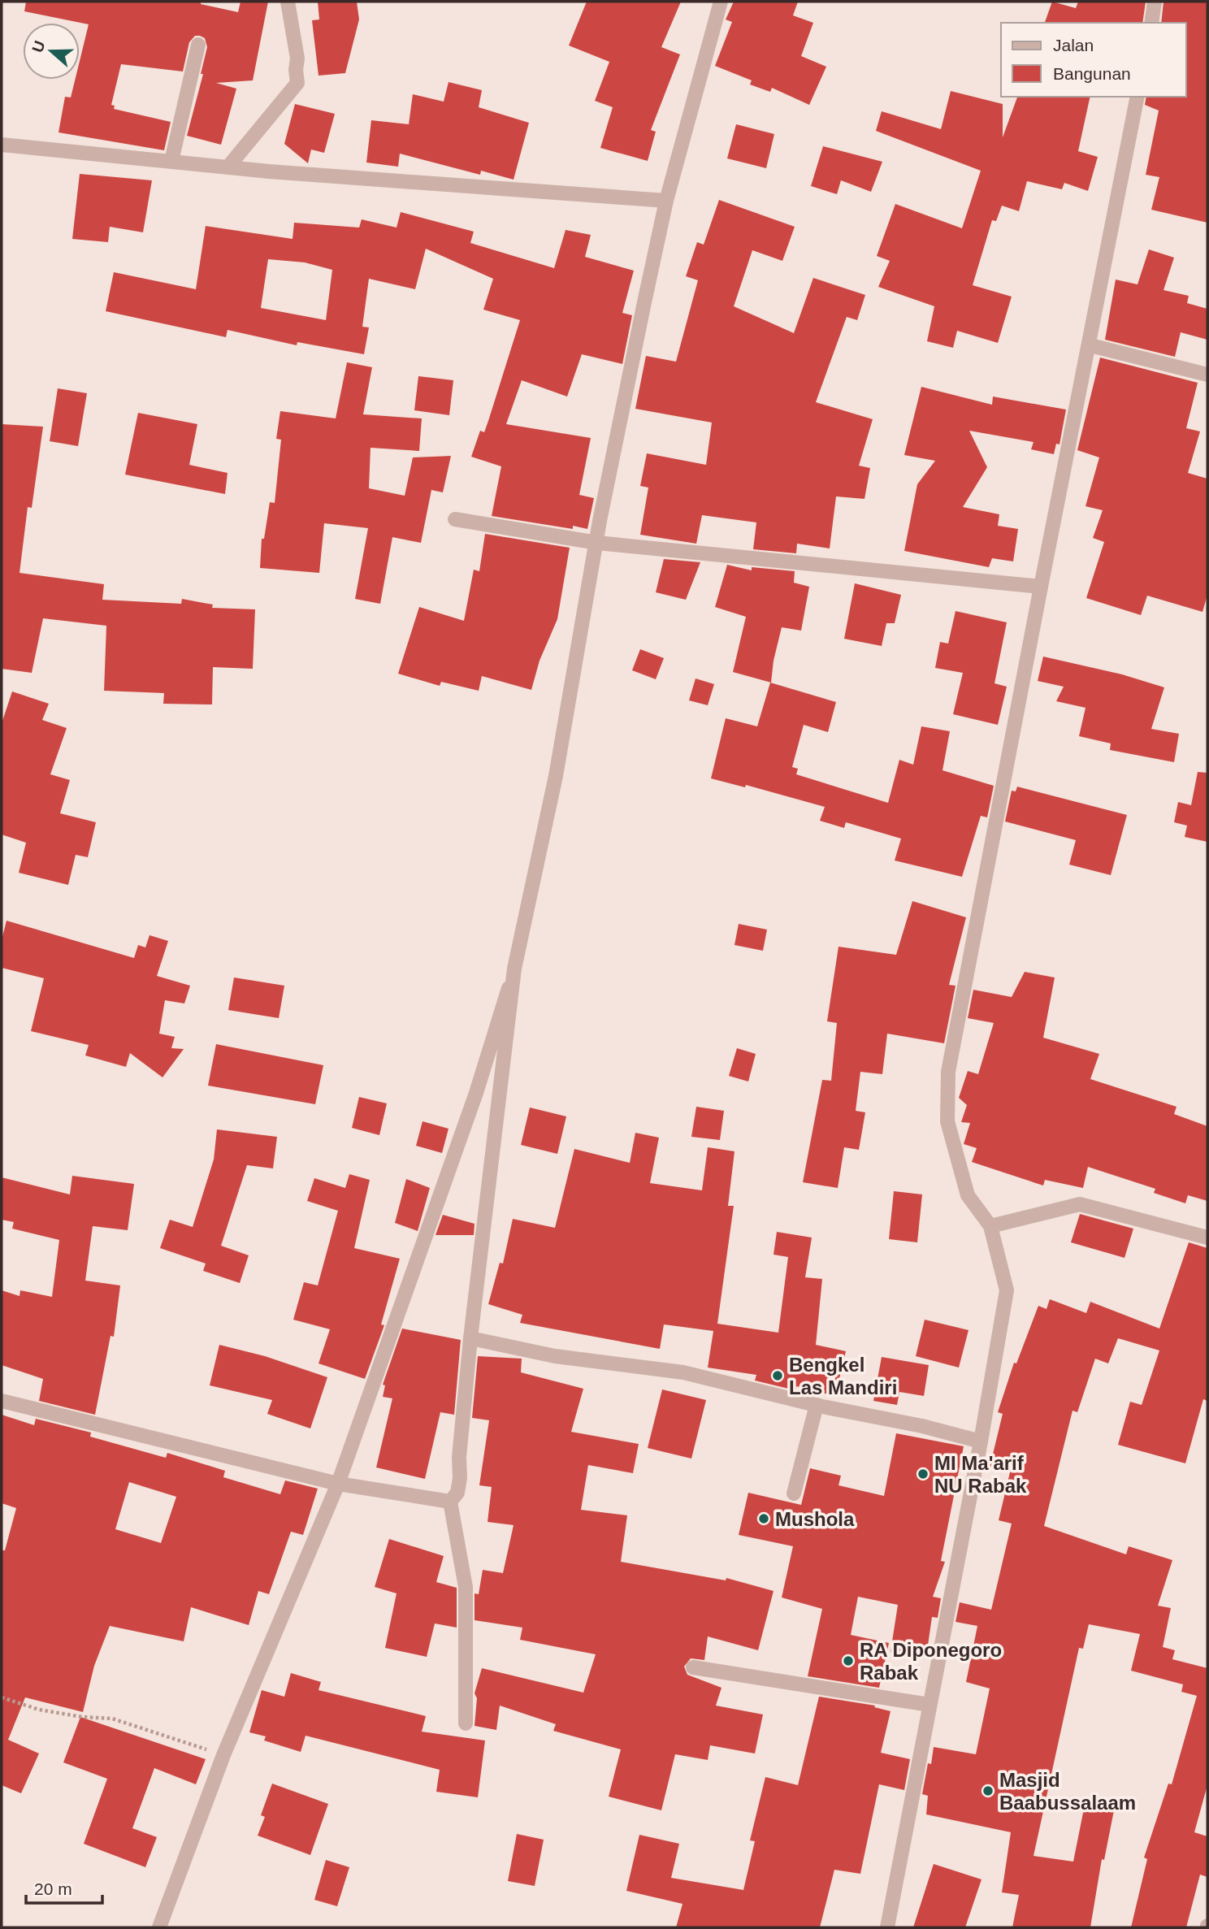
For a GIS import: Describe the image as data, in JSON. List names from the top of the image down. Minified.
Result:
{"places":["Bengkel Las Mandiri","MI Ma'arif NU Rabak","Mushola","RA Diponegoro Rabak","Masjid Baabussalaam"],"legend":["Jalan","Bangunan"],"scale_bar":"20 m","north":"left"}
